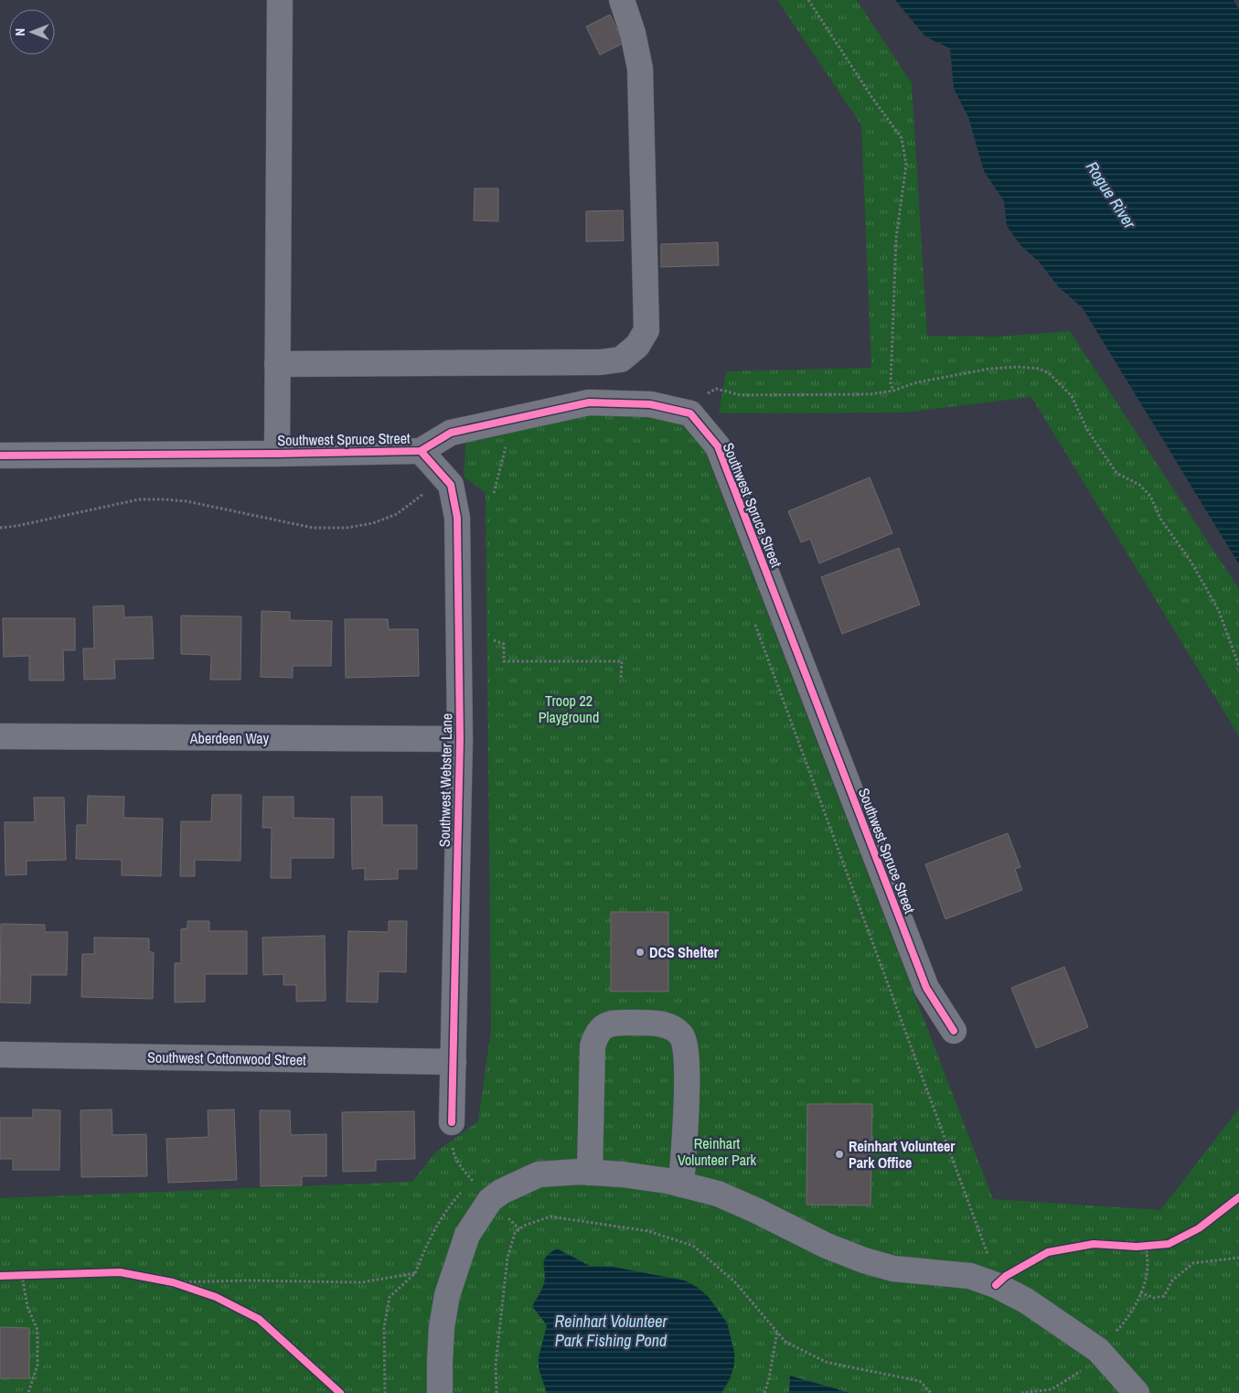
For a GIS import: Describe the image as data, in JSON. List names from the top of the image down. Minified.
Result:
{"streets":{"street":["Southwest Spruce Street","Aberdeen Way","Southwest Webster Lane","Southwest Cottonwood Street"]},"crossings":[["Southwest Spruce Street","Southwest Webster Lane"],["Aberdeen Way","Southwest Webster Lane"],["Southwest Webster Lane","Southwest Cottonwood Street"]],"water":["Rogue River","Reinhart Volunteer Park Fishing Pond"],"parks":["Troop 22 Playground","Reinhart Volunteer Park"],"places":["DCS Shelter","Reinhart Volunteer Park Office"],"north":"left"}
